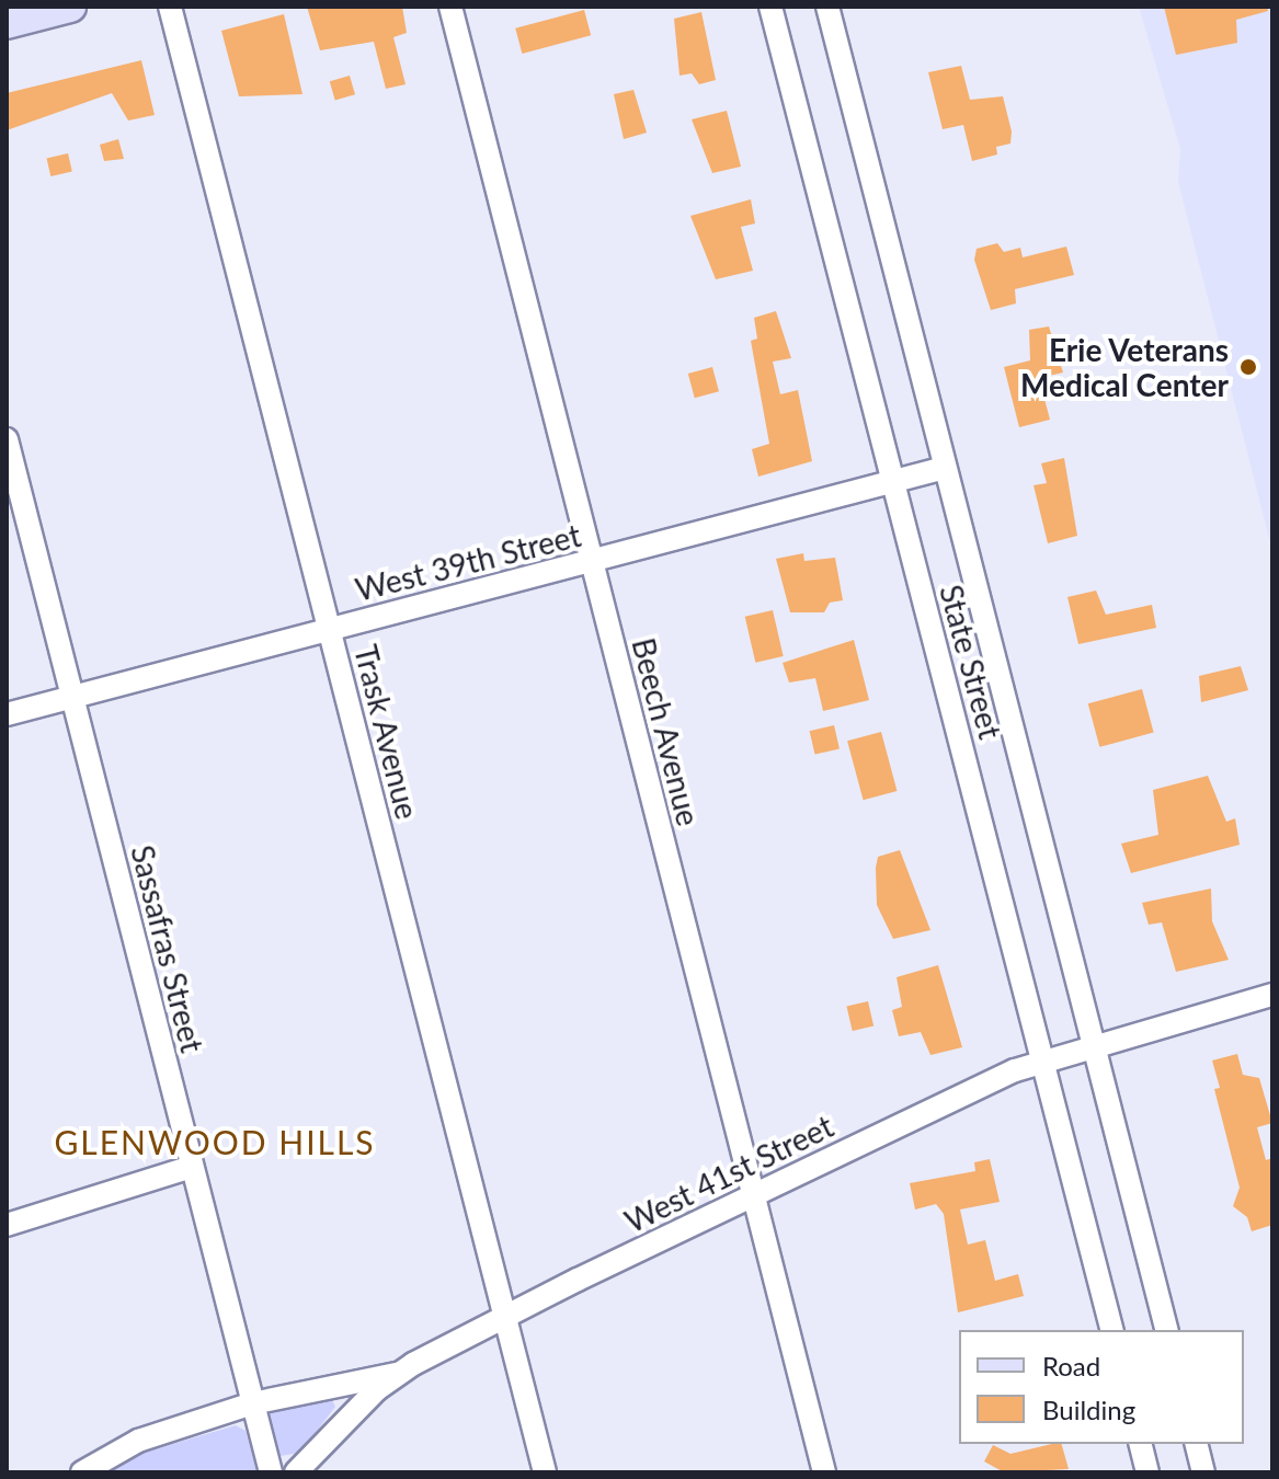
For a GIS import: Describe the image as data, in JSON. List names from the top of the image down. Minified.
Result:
{"streets":{"street":["West 39th Street","State Street","Trask Avenue","Beech Avenue","Sassafras Street","West 41st Street"]},"crossings":[["West 39th Street","State Street"],["West 39th Street","Trask Avenue"],["West 39th Street","Beech Avenue"],["West 39th Street","Sassafras Street"],["State Street","West 41st Street"],["Trask Avenue","West 41st Street"],["Beech Avenue","West 41st Street"],["Sassafras Street","West 41st Street"]],"districts":["GLENWOOD HILLS"],"places":["Erie Veterans Medical Center"],"legend":["Road","Building"]}
